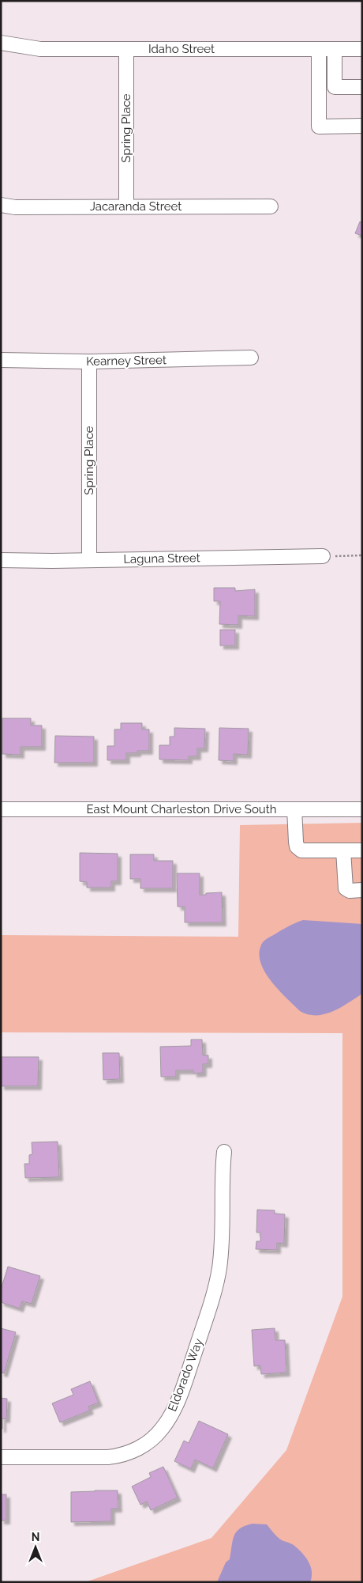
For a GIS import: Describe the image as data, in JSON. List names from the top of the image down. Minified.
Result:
{"streets":{"street":["Idaho Street","Spring Place","Jacaranda Street","Kearney Street","Laguna Street","East Mount Charleston Drive South","Eldorado Way"]},"crossings":[["Idaho Street","Spring Place"],["Spring Place","Jacaranda Street"],["Spring Place","Kearney Street"],["Spring Place","Laguna Street"]],"north":"top"}
